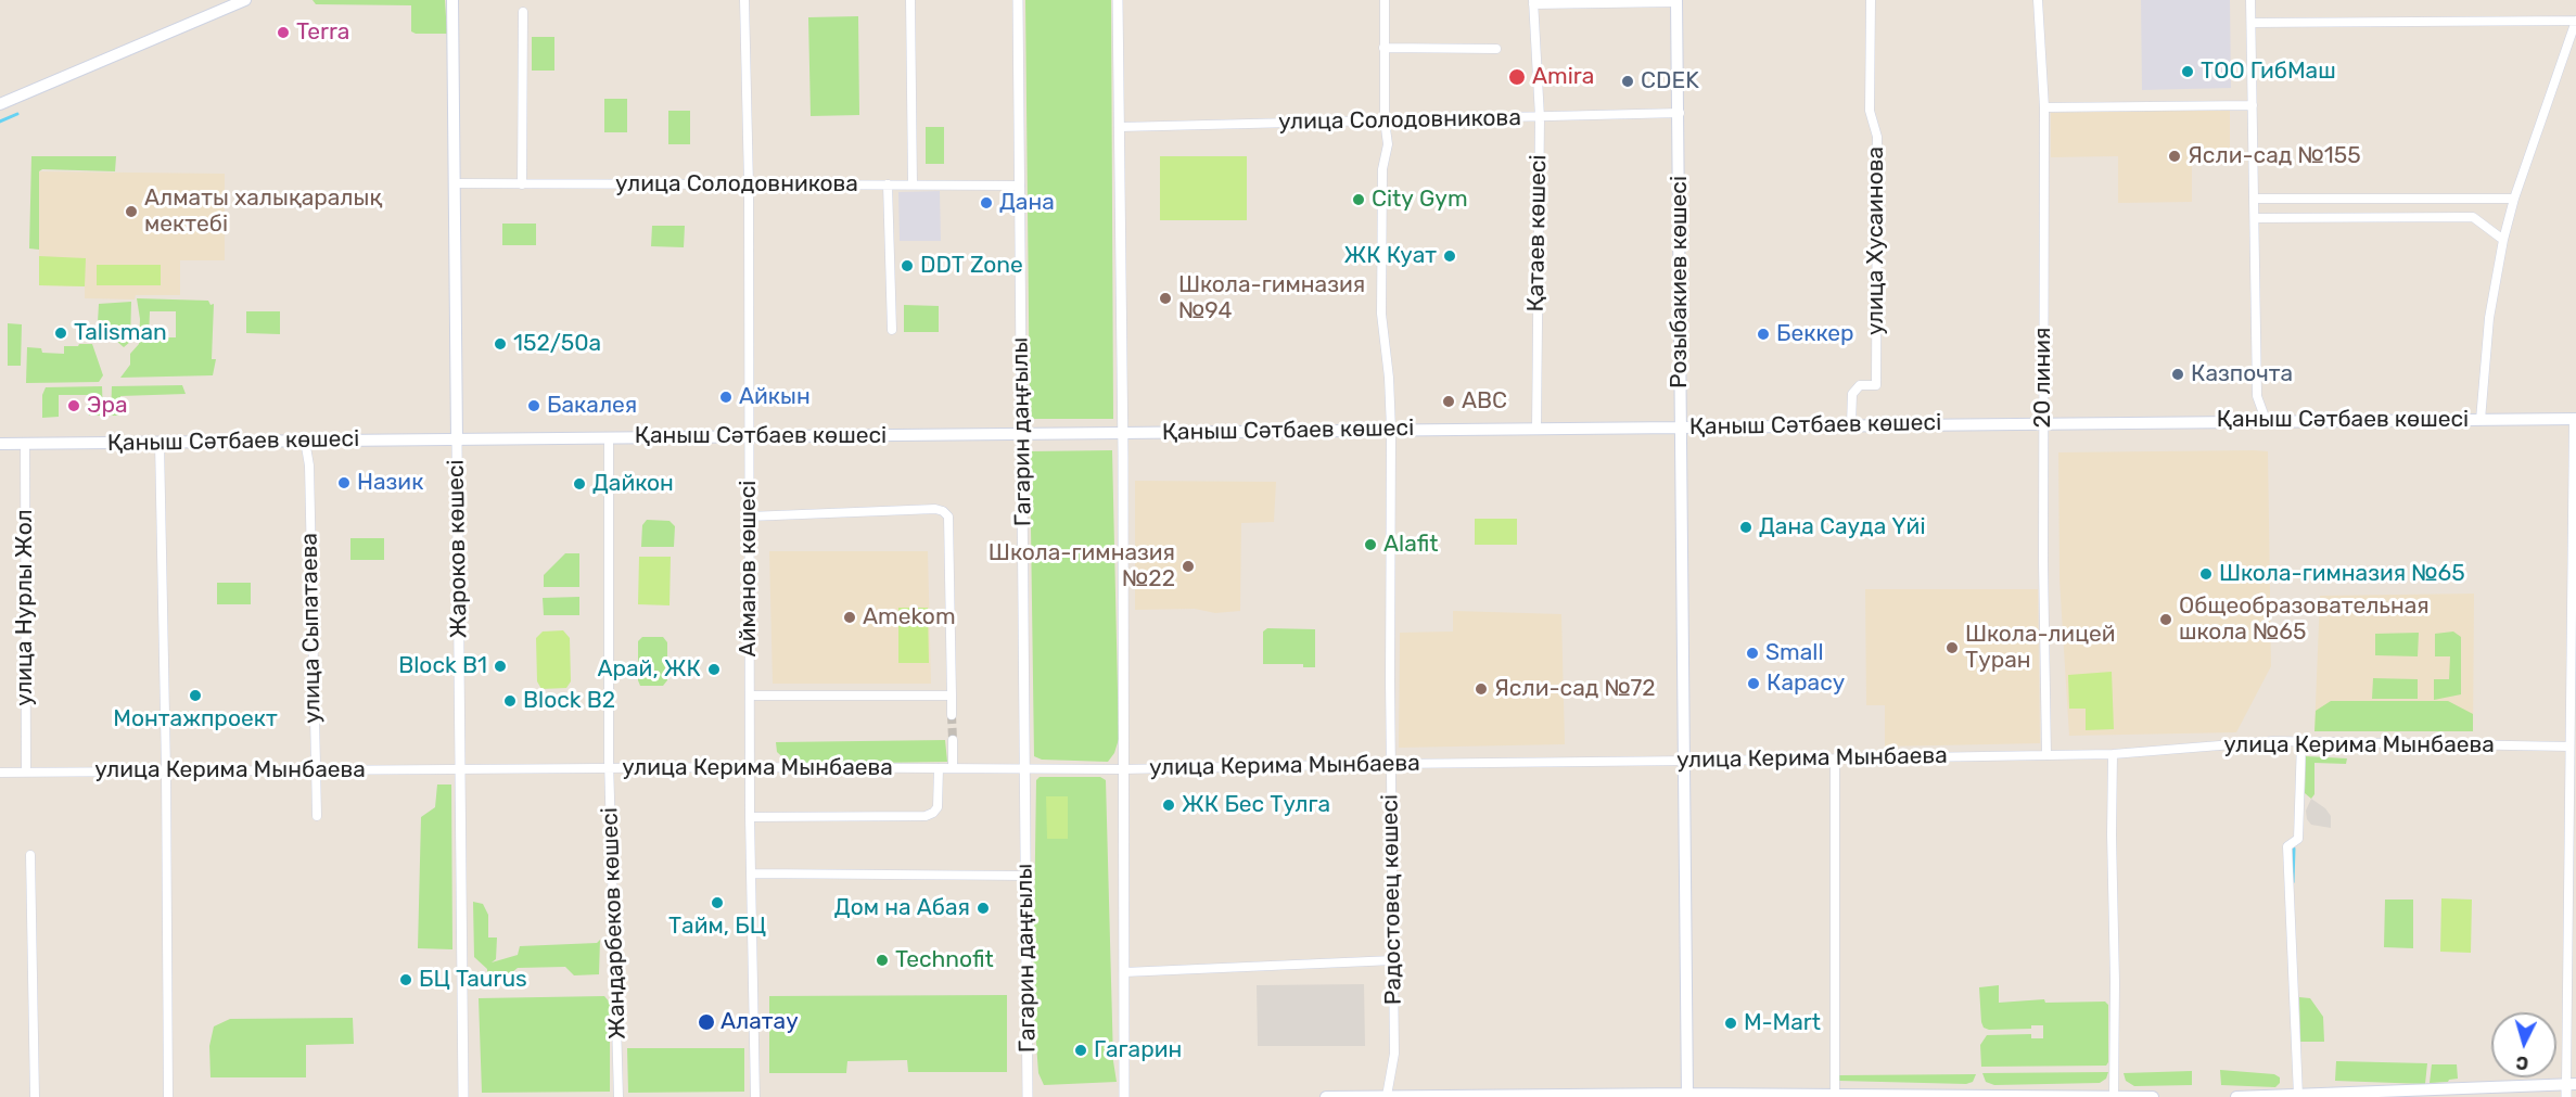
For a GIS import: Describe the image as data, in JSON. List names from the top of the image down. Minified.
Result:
{"streets":{"main road":["Розыбакиев көшесі","Қаныш Сәтбаев көшесі","Жароков көшесі"],"street":["улица Солодовникова","Қатаев көшесі","улица Хусаинова","20 линия","Гагарин даңғылы","Айманов көшесі","улица Нурлы Жол","улица Сыпатаева","улица Керима Мынбаева","Радостовец көшесі","Жандарбеков көшесі"]},"crossings":[["улица Солодовникова","Қатаев көшесі"],["улица Солодовникова","Розыбакиев көшесі"],["улица Солодовникова","Гагарин даңғылы"],["улица Солодовникова","Жароков көшесі"],["улица Солодовникова","Айманов көшесі"],["улица Солодовникова","Радостовец көшесі"],["Қатаев көшесі","Қаныш Сәтбаев көшесі"],["улица Хусаинова","Қаныш Сәтбаев көшесі"],["Розыбакиев көшесі","Қаныш Сәтбаев көшесі"],["Розыбакиев көшесі","улица Керима Мынбаева"],["20 линия","Қаныш Сәтбаев көшесі"],["20 линия","улица Керима Мынбаева"],["Қаныш Сәтбаев көшесі","Гагарин даңғылы"],["Қаныш Сәтбаев көшесі","Жароков көшесі"],["Қаныш Сәтбаев көшесі","Айманов көшесі"],["Қаныш Сәтбаев көшесі","улица Нурлы Жол"],["Қаныш Сәтбаев көшесі","улица Сыпатаева"],["Қаныш Сәтбаев көшесі","Радостовец көшесі"],["Қаныш Сәтбаев көшесі","Жандарбеков көшесі"],["Гагарин даңғылы","улица Керима Мынбаева"],["Жароков көшесі","улица Керима Мынбаева"],["Айманов көшесі","улица Керима Мынбаева"],["улица Нурлы Жол","улица Керима Мынбаева"],["улица Сыпатаева","улица Керима Мынбаева"],["улица Керима Мынбаева","Радостовец көшесі"],["улица Керима Мынбаева","Жандарбеков көшесі"]],"places":["Terra","ТОО ГибМаш","Amira","CDEK","Ясли-сад №155","City Gym","Дана","Алматы халықаралық мектебі","ЖК Куат","DDT Zone","Школа-гимназия №94","Talisman","Беккер","152/50a","Казпочта","Айкын","ABC","Эра","Бакалея","Назик","Дайкон","Дана Сауда Үйі","Alafit","Школа-гимназия №22","Школа-гимназия №65","Amekom","Общеобразовательная школа №65","Школа-лицей Туран","Small","Block B1","Арай, ЖК","Карасу","Ясли-сад №72","Монтажпроект","Block B2","ЖК Бес Тулга","Тайм, БЦ","Дом на Абая","Technofit","БЦ Taurus","Алатау","M-Mart","Гагарин"],"north":"bottom"}
